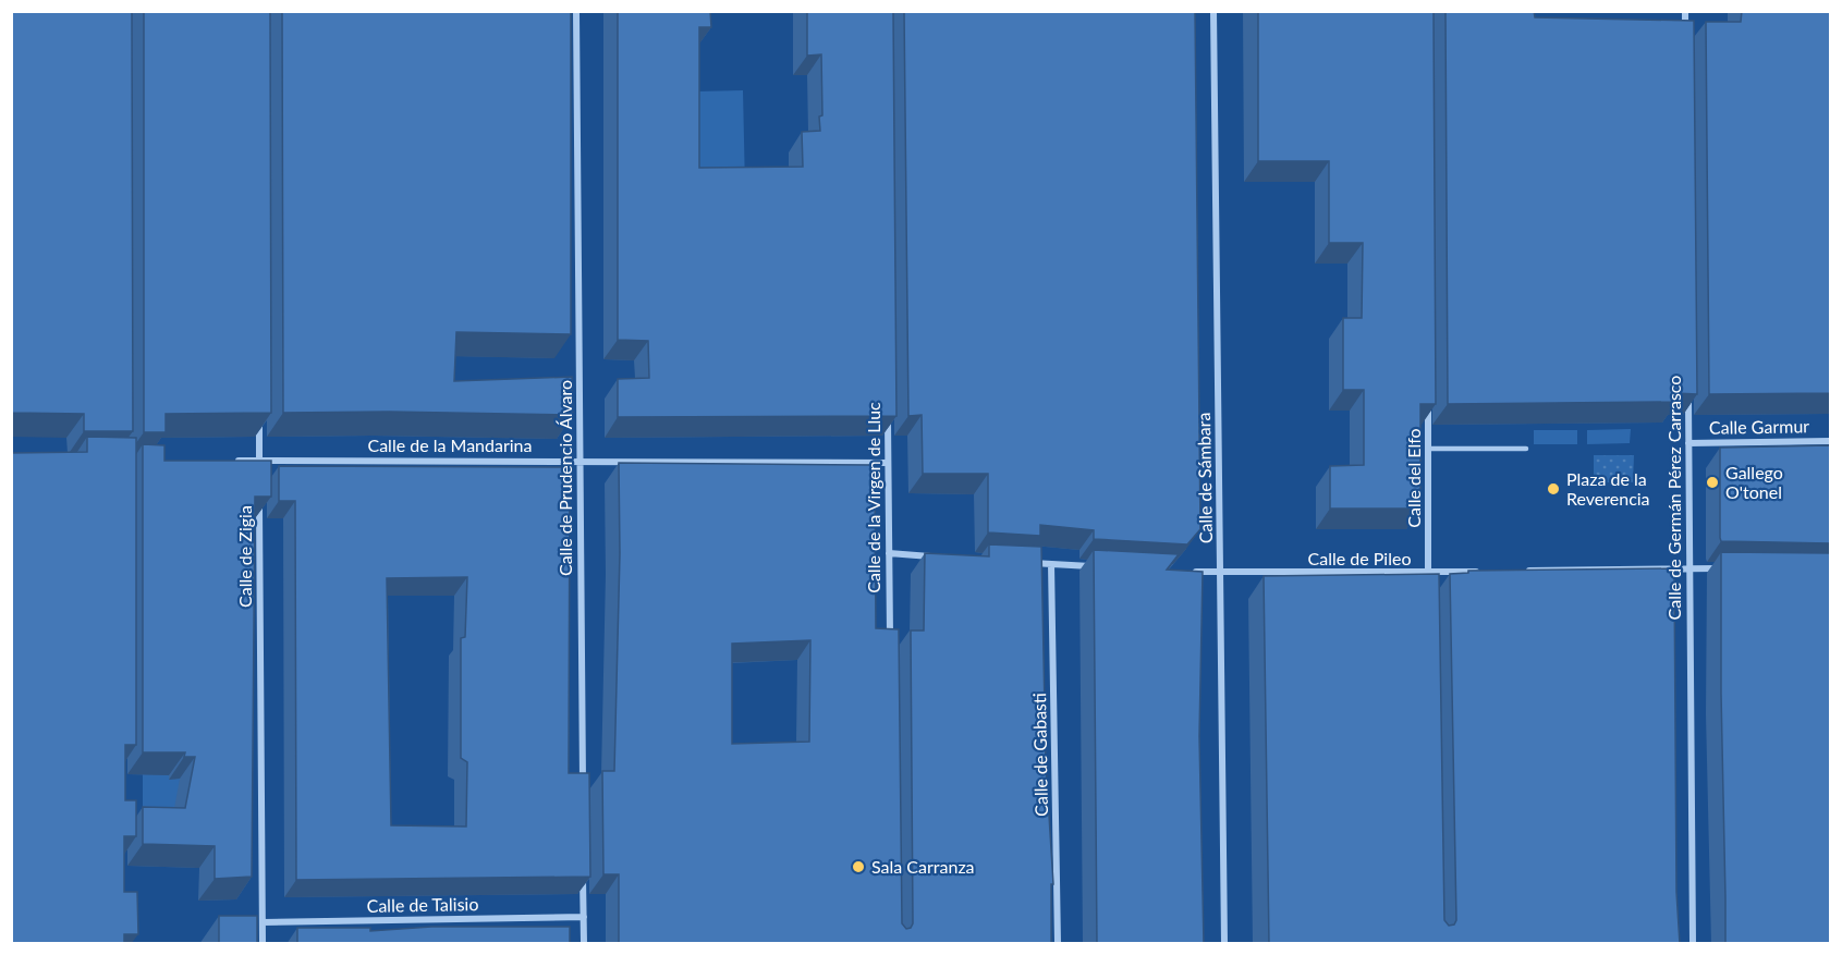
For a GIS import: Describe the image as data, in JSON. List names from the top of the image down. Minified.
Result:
{"streets":{"street":["Calle Garmur","Calle de la Mandarina","Calle de Prudencio Álvaro","Calle de Sámbara","Calle del Elfo","Calle de la Virgen de Lluc","Calle de Germán Pérez Carrasco","Calle de Zigia","Calle de Pileo","Calle de Gabasti","Calle de Talisio"]},"crossings":[["Calle Garmur","Calle de Germán Pérez Carrasco"],["Calle de la Mandarina","Calle de Prudencio Álvaro"],["Calle de la Mandarina","Calle de la Virgen de Lluc"],["Calle de Sámbara","Calle de Pileo"],["Calle del Elfo","Calle de Pileo"],["Calle de Zigia","Calle de Talisio"]],"places":["Gallego O'tonel","Plaza de la Reverencia","Sala Carranza"]}
